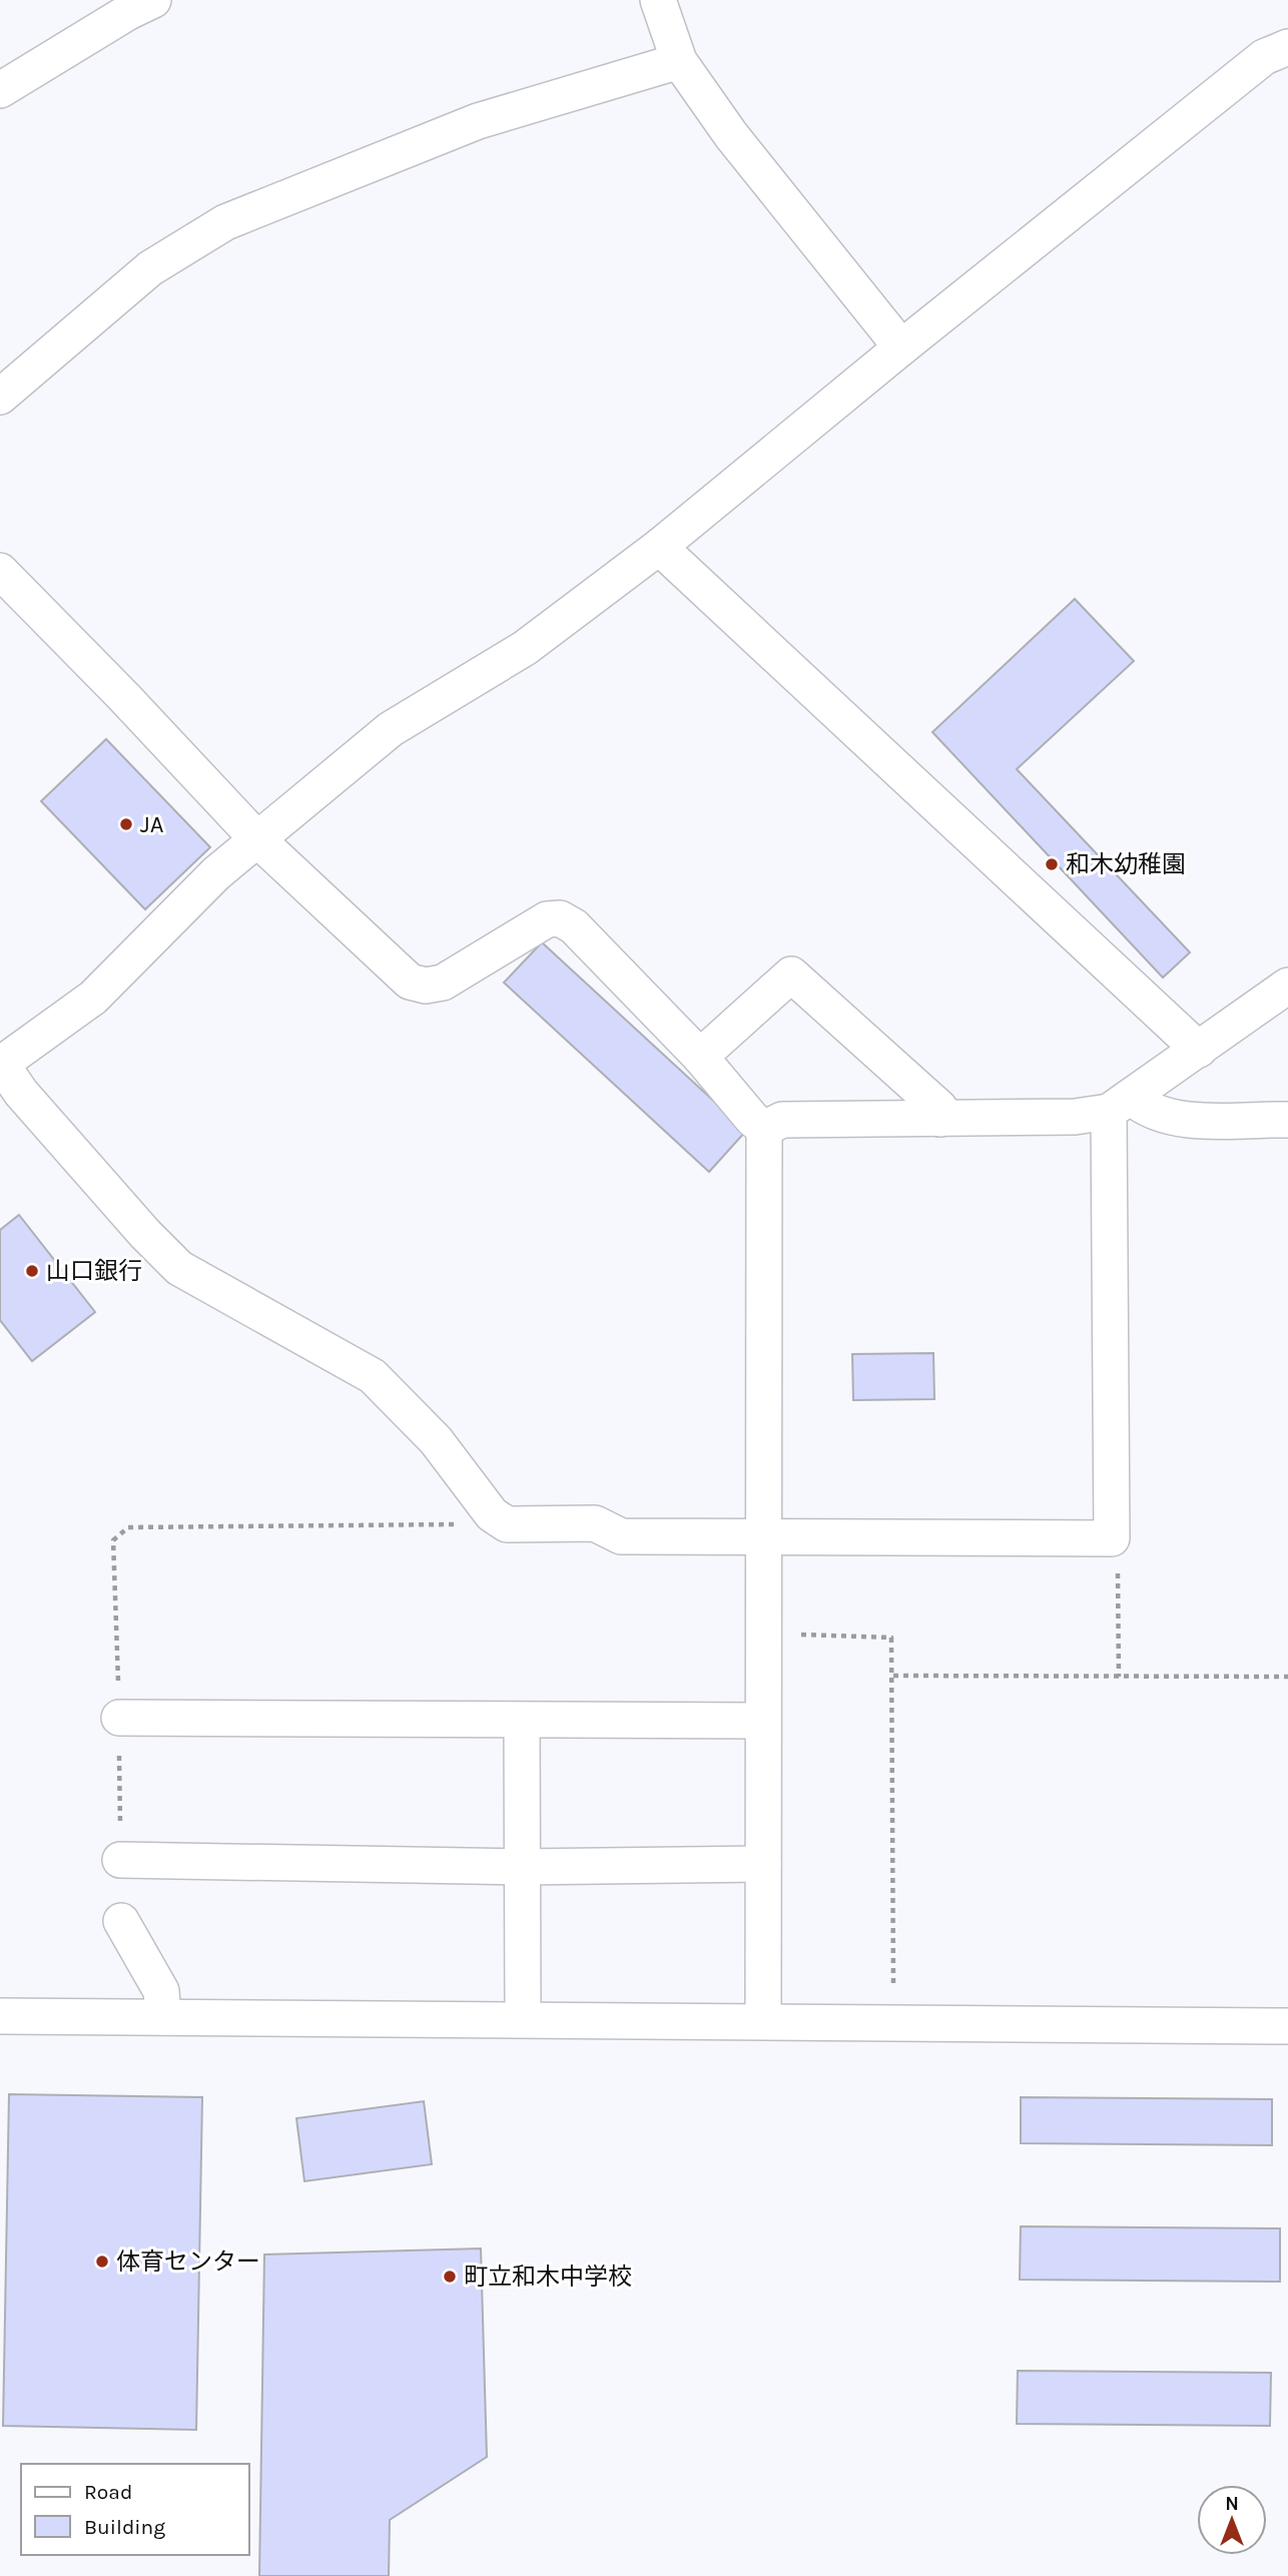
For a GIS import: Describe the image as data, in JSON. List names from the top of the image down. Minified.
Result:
{"places":["JA","和木幼稚園","山口銀行","体育センター","町立和木中学校"],"legend":["Road","Building"],"north":"top"}
